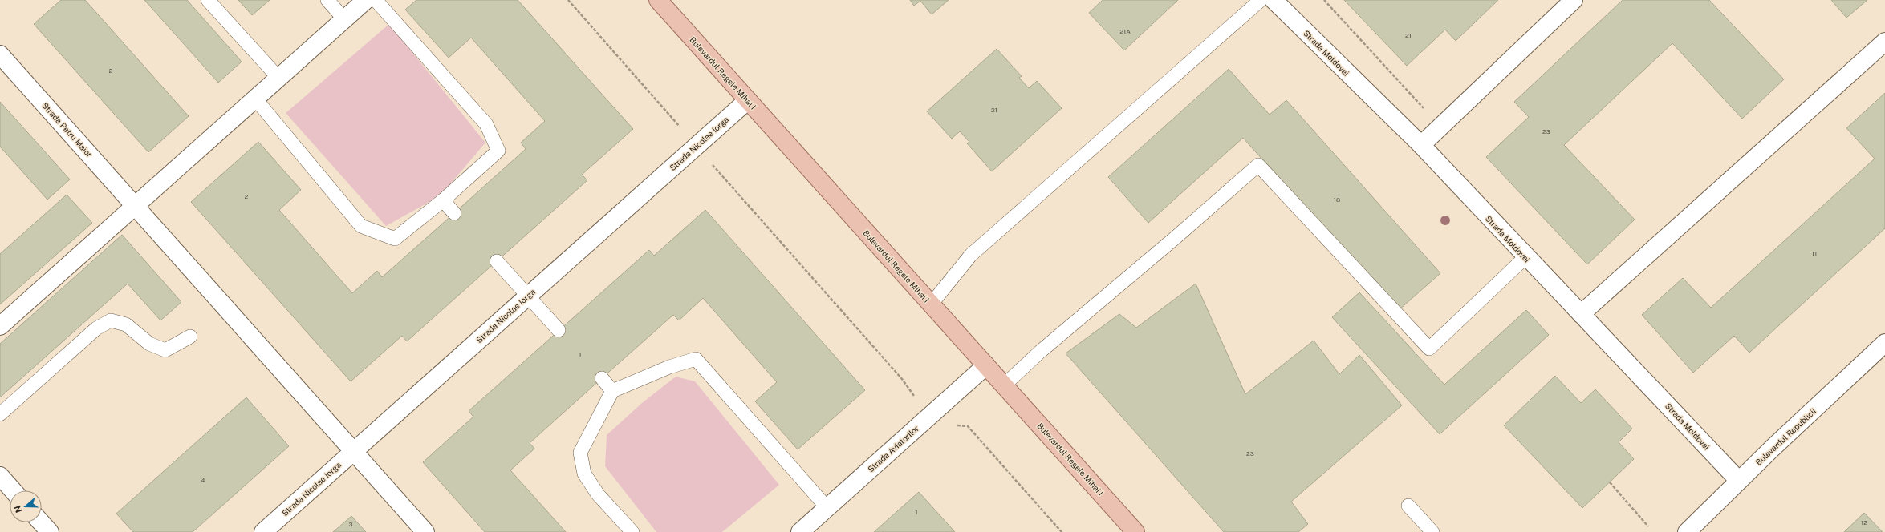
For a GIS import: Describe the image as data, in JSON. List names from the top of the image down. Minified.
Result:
{"streets":{"main road":["Bulevardul Regele Mihai I"],"street":["Strada Moldovei","Strada Petru Maior","Strada Nicolae Iorga","Bulevardul Republicii","Strada Aviatorilor"]},"crossings":[["Strada Moldovei","Bulevardul Republicii"],["Bulevardul Regele Mihai I","Strada Nicolae Iorga"],["Bulevardul Regele Mihai I","Strada Aviatorilor"],["Strada Petru Maior","Strada Nicolae Iorga"]],"house_numbers":["21A","21","2","21","23","2","18","11","1","23","4","1","12","3"],"north":"left"}
